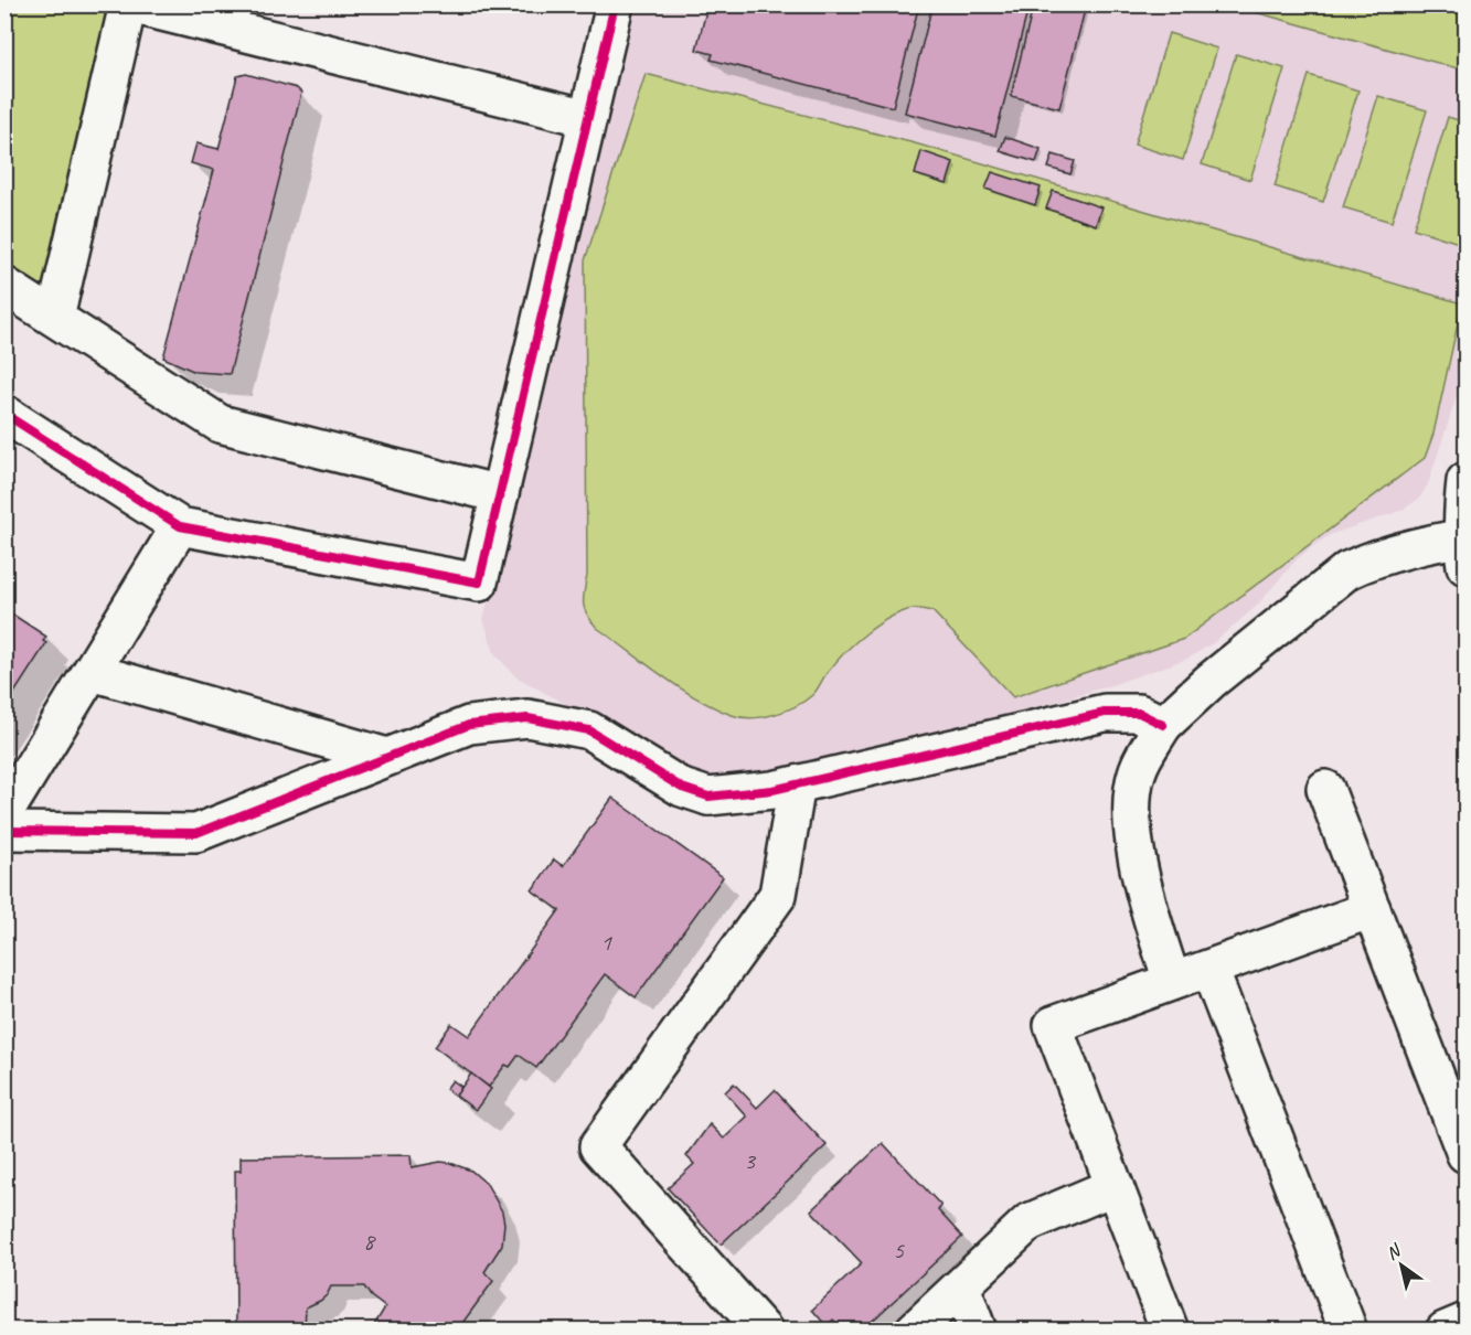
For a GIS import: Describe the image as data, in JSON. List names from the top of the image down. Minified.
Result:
{"house_numbers":["1","3","8","5"],"north":"top left"}
